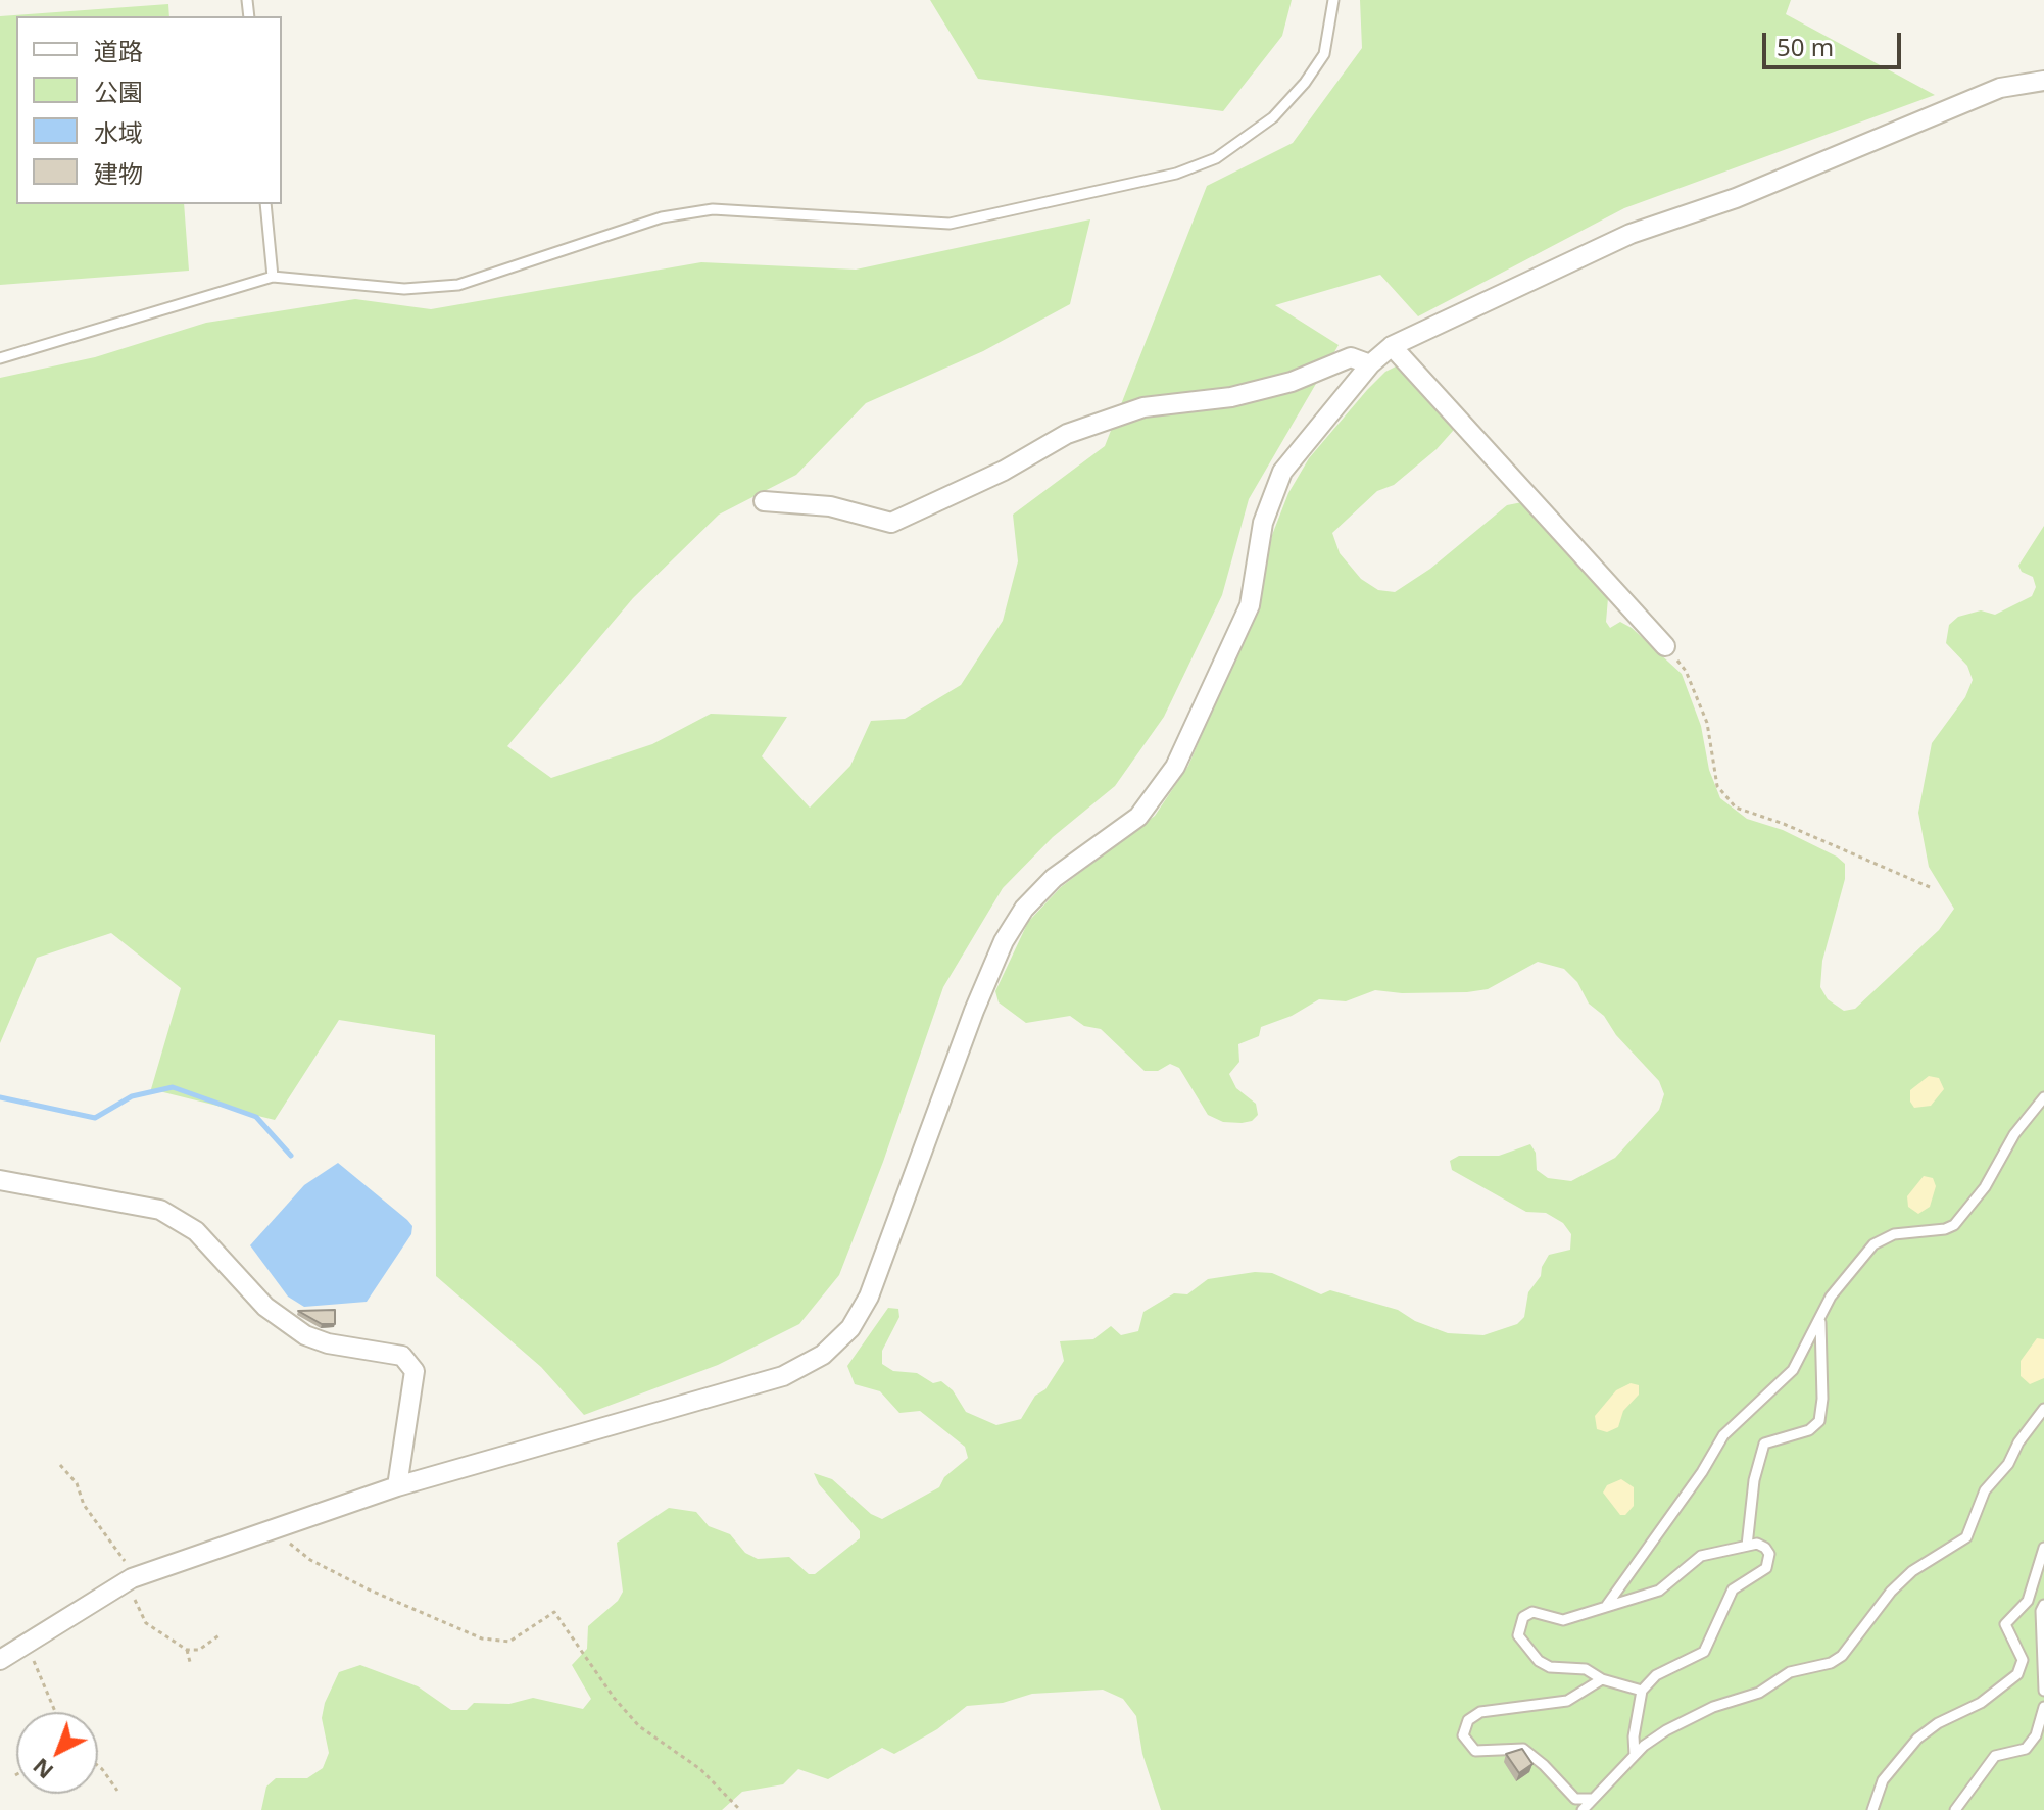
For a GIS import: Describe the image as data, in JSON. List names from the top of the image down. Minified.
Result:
{"legend":["道路","公園","水域","建物"],"scale_bar":"50 m","north":"bottom left"}
